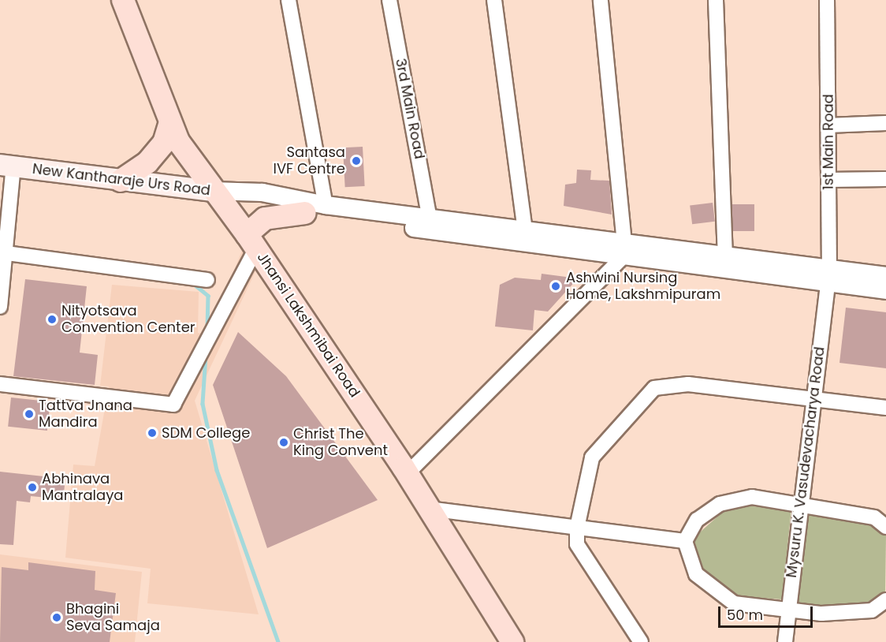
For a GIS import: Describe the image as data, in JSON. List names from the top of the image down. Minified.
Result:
{"streets":{"main road":["New Kantharaje Urs Road","Jhansi Lakshmibai Road"],"street":["3rd Main Road","1st Main Road","Mysuru K. Vasudevacharya Road"]},"crossings":[["1st Main Road","Mysuru K. Vasudevacharya Road"],["New Kantharaje Urs Road","Jhansi Lakshmibai Road"]],"places":["Santasa IVF Centre","Ashwini Nursing Home, Lakshmipuram","Nityotsava Convention Center","Tattva Jnana Mandira","SDM College","Christ The King Convent","Abhinava Mantralaya","Bhagini Seva Samaja"],"scale_bar":"50 m"}
